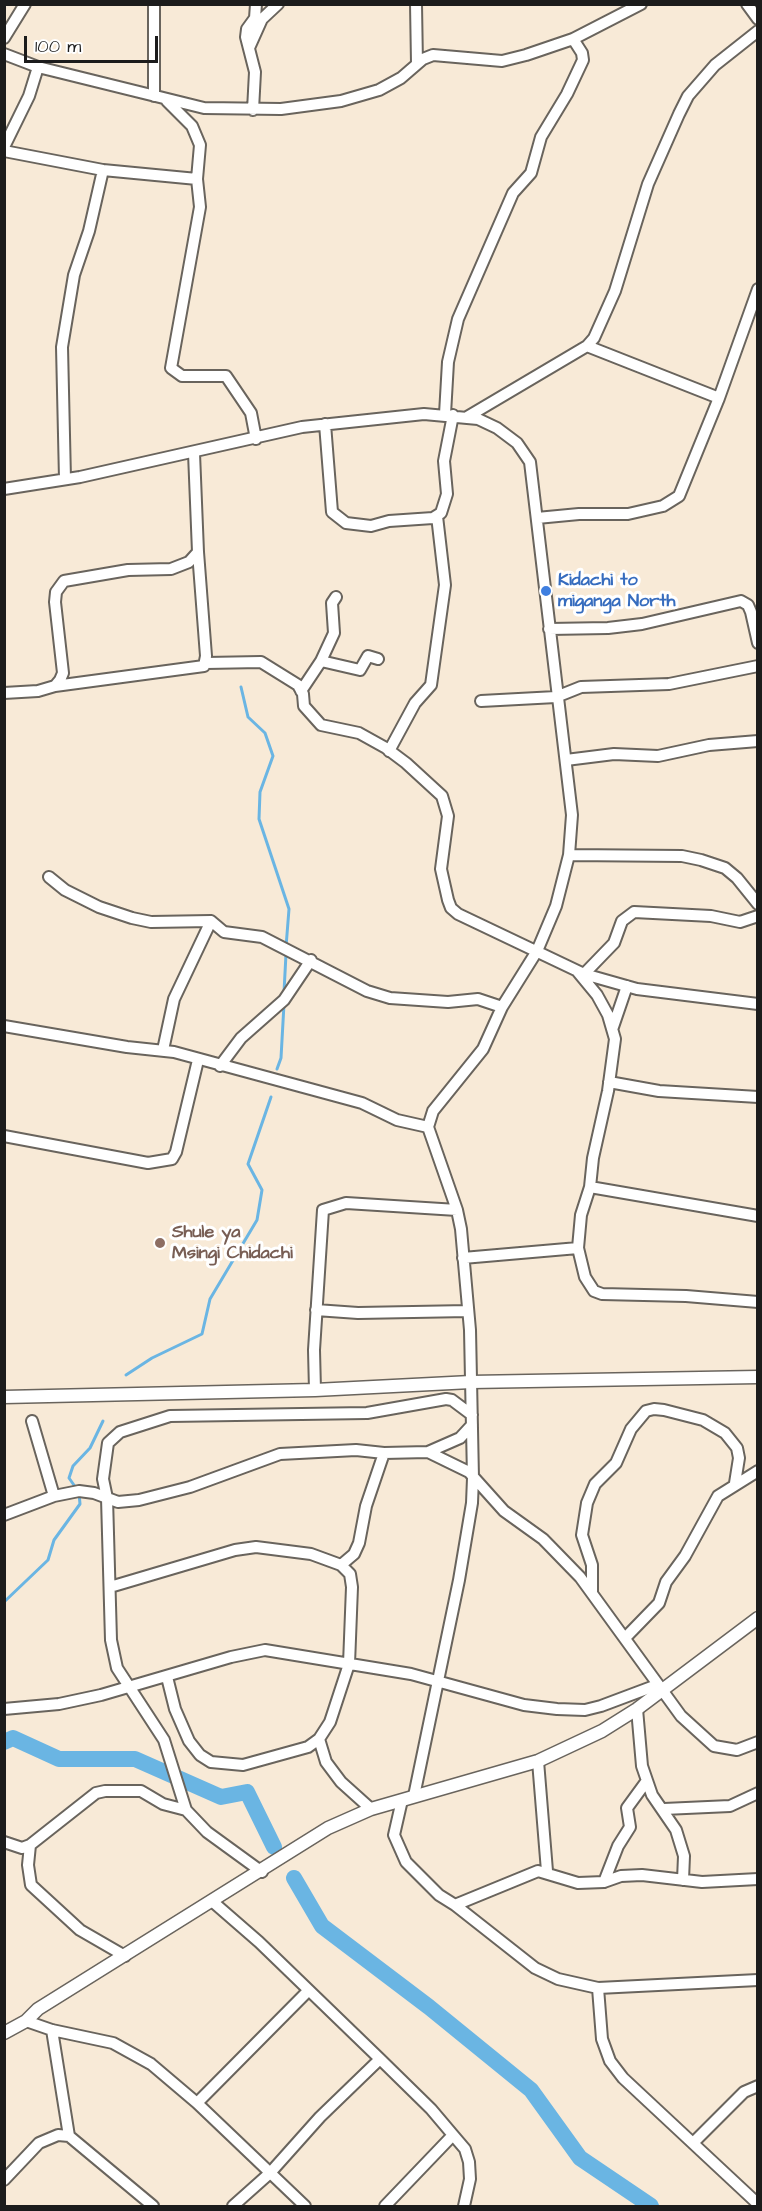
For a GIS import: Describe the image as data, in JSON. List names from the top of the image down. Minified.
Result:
{"places":["Kidachi to miganga North","Shule ya Msingi Chidachi"],"scale_bar":"100 m"}
